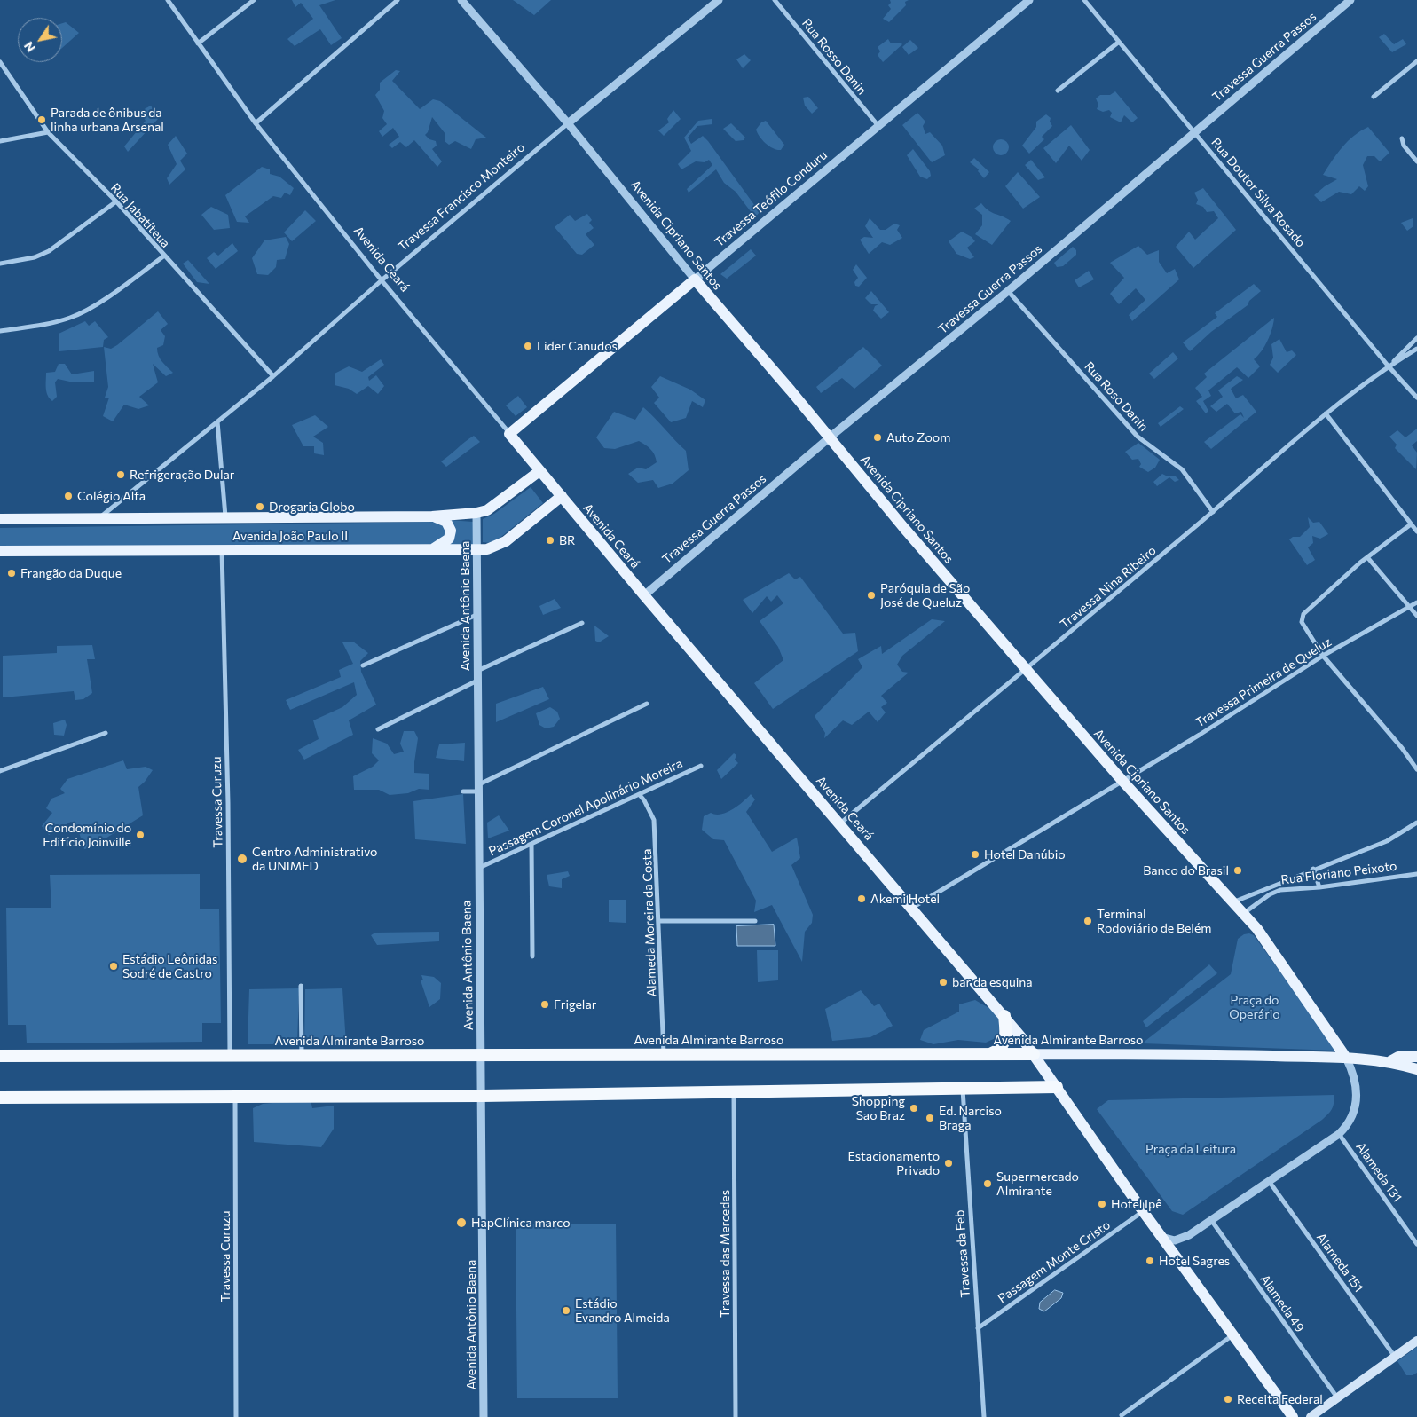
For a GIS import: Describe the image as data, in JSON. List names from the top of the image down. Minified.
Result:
{"streets":{"highway":["Avenida Almirante Barroso"],"main road":["Travessa Teófilo Conduru","Avenida Cipriano Santos","Avenida Ceará","Avenida João Paulo II"],"street":["Rua Rosso Danin","Travessa Guerra Passos","Rua Doutor Silva Rosado","Travessa Francisco Monteiro","Rua Jabatiteua","Rua Roso Danin","Travessa Nina Ribeiro","Avenida Antônio Baena","Travessa Primeira de Queluz","Travessa Curuzu","Passagem Coronel Apolinário Moreira","Rua Floriano Peixoto","Alameda Moreira da Costa","Alameda 131","Travessa das Mercedes","Travessa da Feb","Passagem Monte Cristo","Alameda 151","Alameda 49"]},"crossings":[["Rua Rosso Danin","Travessa Teófilo Conduru"],["Travessa Guerra Passos","Rua Doutor Silva Rosado"],["Travessa Guerra Passos","Avenida Cipriano Santos"],["Travessa Guerra Passos","Avenida Ceará"],["Travessa Guerra Passos","Rua Roso Danin"],["Rua Doutor Silva Rosado","Travessa Nina Ribeiro"],["Travessa Francisco Monteiro","Rua Jabatiteua"],["Travessa Francisco Monteiro","Avenida Cipriano Santos"],["Travessa Francisco Monteiro","Avenida Ceará"],["Travessa Francisco Monteiro","Avenida João Paulo II"],["Travessa Teófilo Conduru","Avenida Cipriano Santos"],["Travessa Teófilo Conduru","Avenida Ceará"],["Avenida Cipriano Santos","Travessa Nina Ribeiro"],["Avenida Cipriano Santos","Travessa Primeira de Queluz"],["Avenida Cipriano Santos","Rua Floriano Peixoto"],["Avenida Cipriano Santos","Avenida Almirante Barroso"],["Avenida Ceará","Avenida João Paulo II"],["Avenida Ceará","Travessa Nina Ribeiro"],["Avenida Ceará","Travessa Primeira de Queluz"],["Avenida Ceará","Avenida Almirante Barroso"],["Avenida Ceará","Passagem Monte Cristo"],["Rua Roso Danin","Travessa Nina Ribeiro"],["Avenida João Paulo II","Avenida Antônio Baena"],["Avenida João Paulo II","Travessa Curuzu"],["Avenida Antônio Baena","Passagem Coronel Apolinário Moreira"],["Avenida Antônio Baena","Avenida Almirante Barroso"],["Travessa Curuzu","Avenida Almirante Barroso"],["Passagem Coronel Apolinário Moreira","Alameda Moreira da Costa"],["Alameda Moreira da Costa","Avenida Almirante Barroso"],["Travessa da Feb","Passagem Monte Cristo"]],"parks":["Praça do Operário","Praça da Leitura"],"places":["Parada de ônibus da linha urbana Arsenal","Lider Canudos","Auto Zoom","Refrigeração Dular","Colégio Alfa","Drogaria Globo","BR","Frangão da Duque","Paróquia de São José de Queluz","Condomínio do Edifício Joinville","Hotel Danúbio","Centro Administrativo da UNIMED","Banco do Brasil","Akemi Hotel","Terminal Rodoviário de Belém","Estádio Leônidas Sodré de Castro","bar da esquina","Frigelar","Shopping Sao Braz","Ed. Narciso Braga","Estacionamento Privado","Supermercado Almirante","Hotel Ipê","HapClínica marco","Hotel Sagres","Estádio Evandro Almeida","Receita Federal"],"north":"bottom left"}
